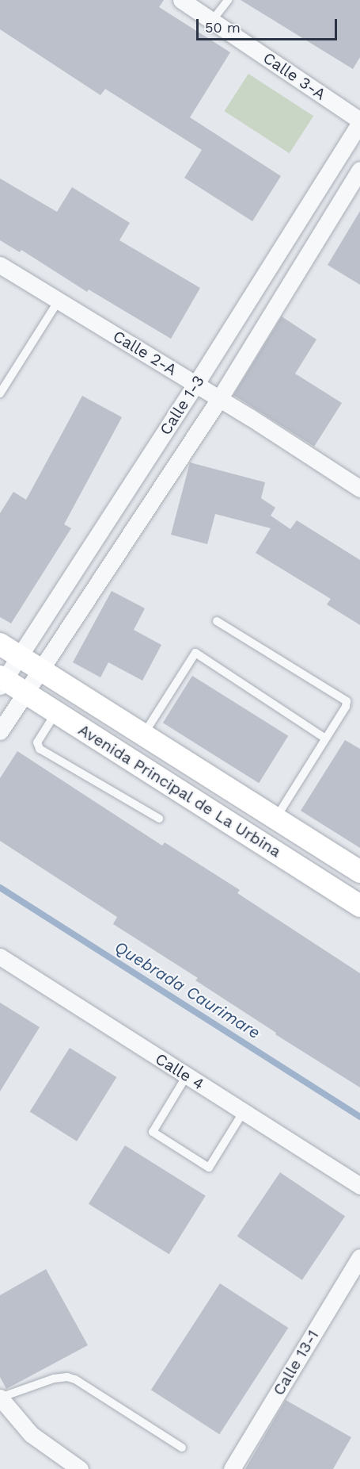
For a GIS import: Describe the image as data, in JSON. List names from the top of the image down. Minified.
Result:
{"streets":{"main road":["Avenida Principal de La Urbina"],"street":["Calle 3-A","Calle 2-A","Calle 1-3","Calle 4","Calle 13-1"]},"crossings":[["Calle 3-A","Calle 1-3"],["Calle 2-A","Calle 1-3"],["Calle 1-3","Avenida Principal de La Urbina"]],"water":["Quebrada Caurimare"],"scale_bar":"50 m"}
